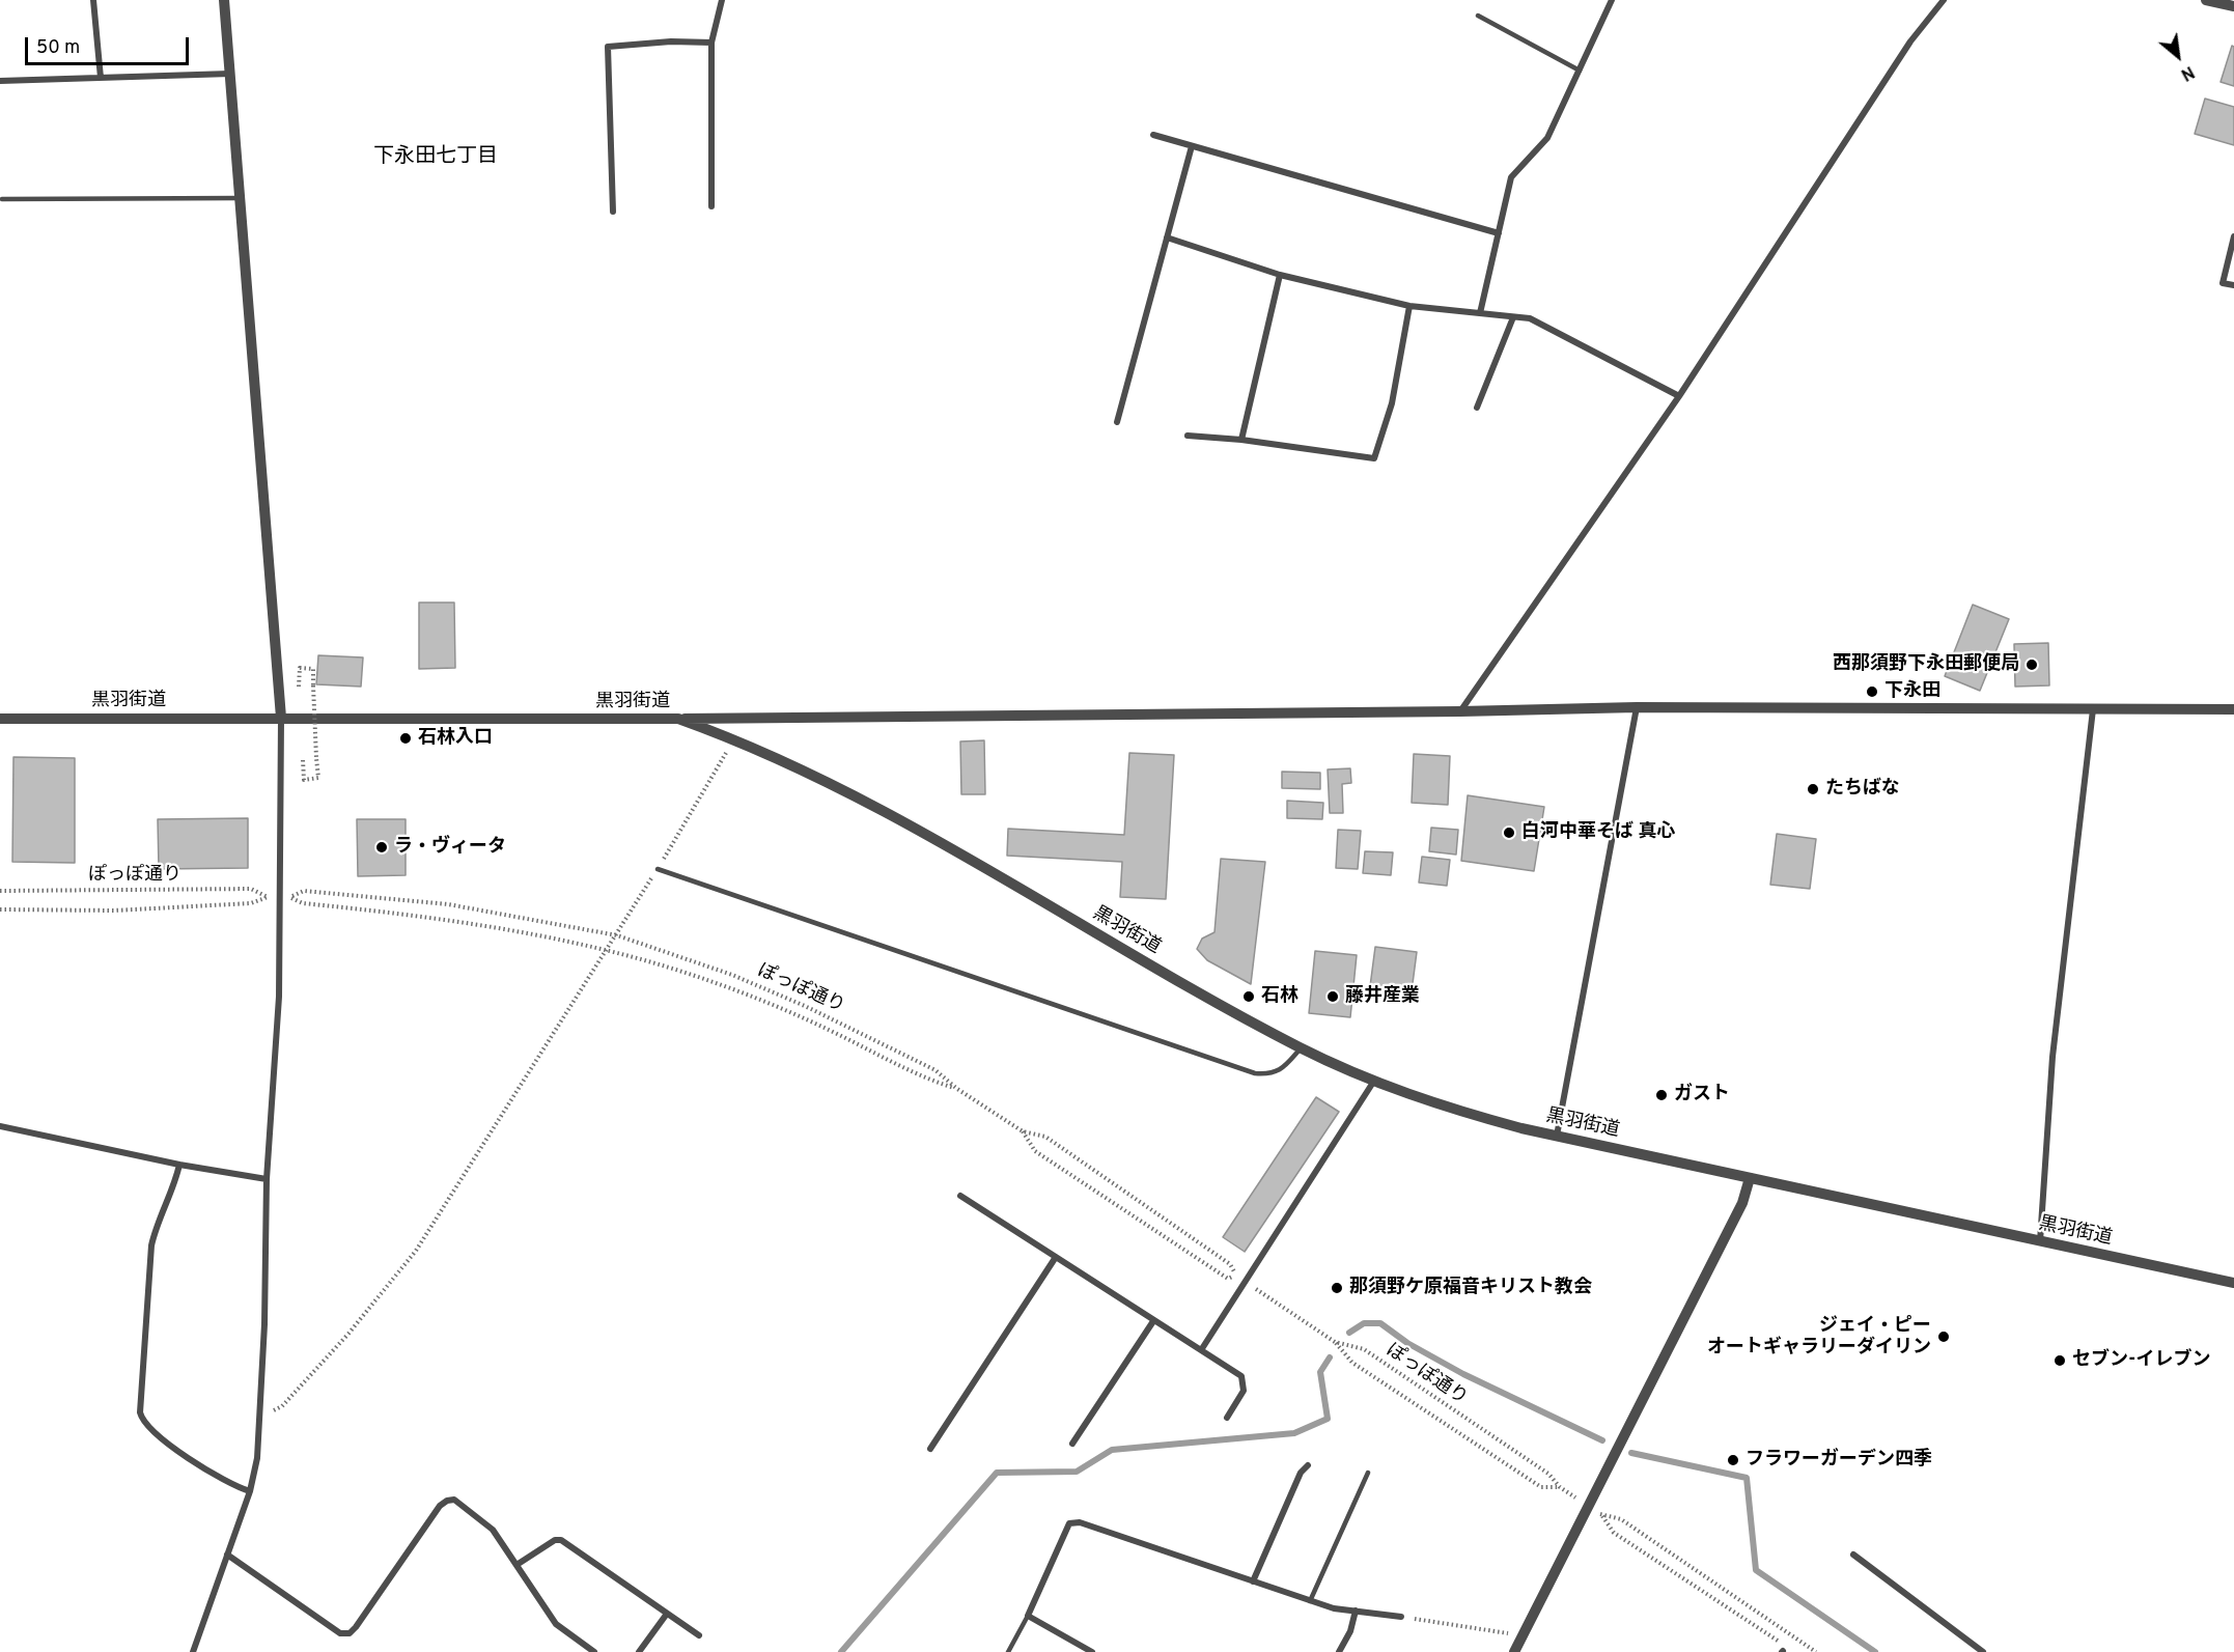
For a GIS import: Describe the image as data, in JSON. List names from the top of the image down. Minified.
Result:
{"streets":{"street":["黒羽街道"],"path":["ぽっぽ通り"]},"districts":["下永田七丁目"],"places":["西那須野下永田郵便局","下永田","石林入口","たちばな","白河中華そば 真心","ラ・ヴィータ","石林","藤井産業","ガスト","那須野ケ原福音キリスト教会","ジェイ・ピー オートギャラリーダイリン","セブン-イレブン","フラワーガーデン四季"],"scale_bar":"50 m","north":"bottom right"}
